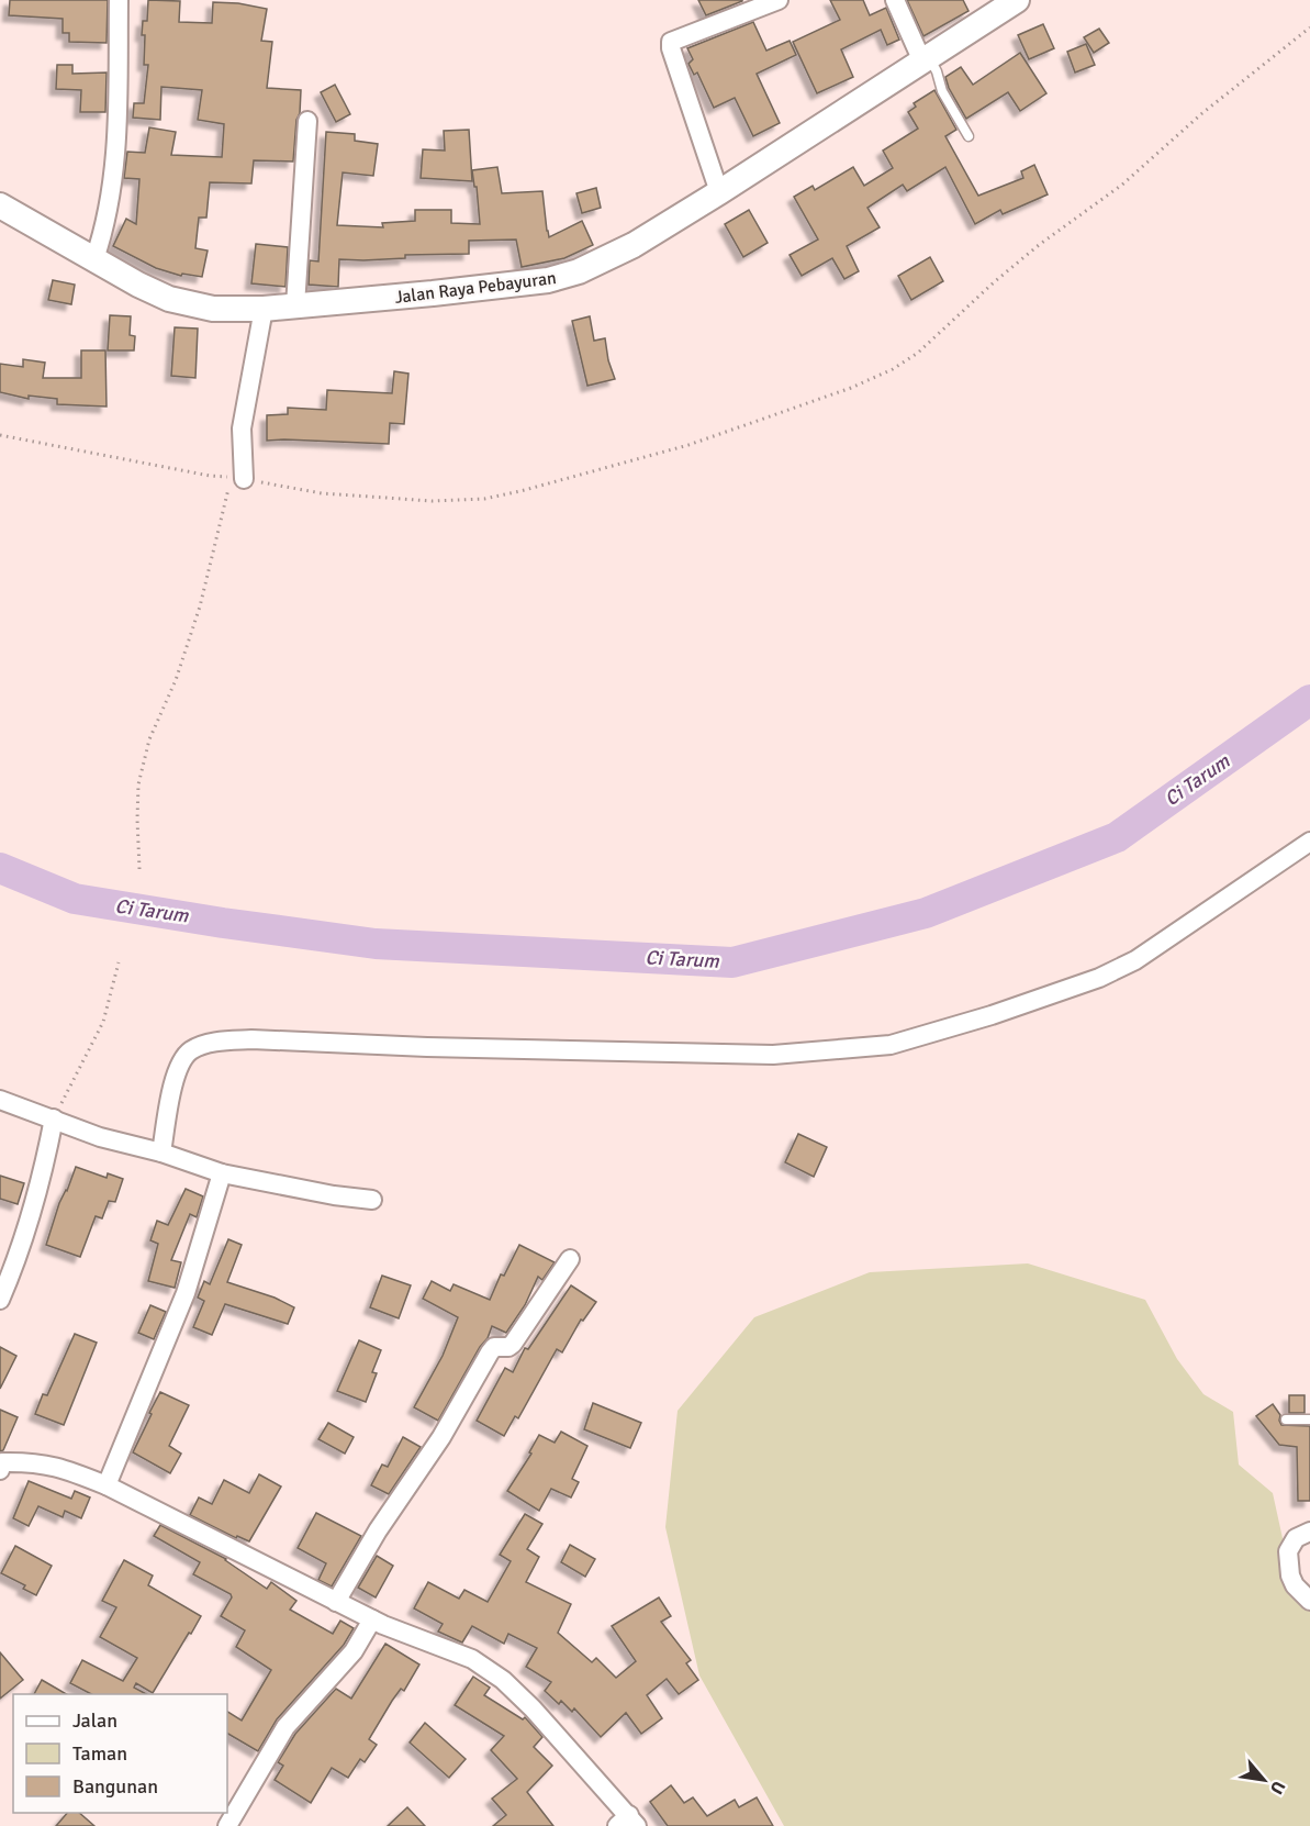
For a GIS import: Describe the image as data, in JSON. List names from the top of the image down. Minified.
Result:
{"streets":{"main road":["Jalan Raya Pebayuran"]},"water":["Ci Tarum"],"legend":["Jalan","Taman","Bangunan"],"north":"bottom right"}
